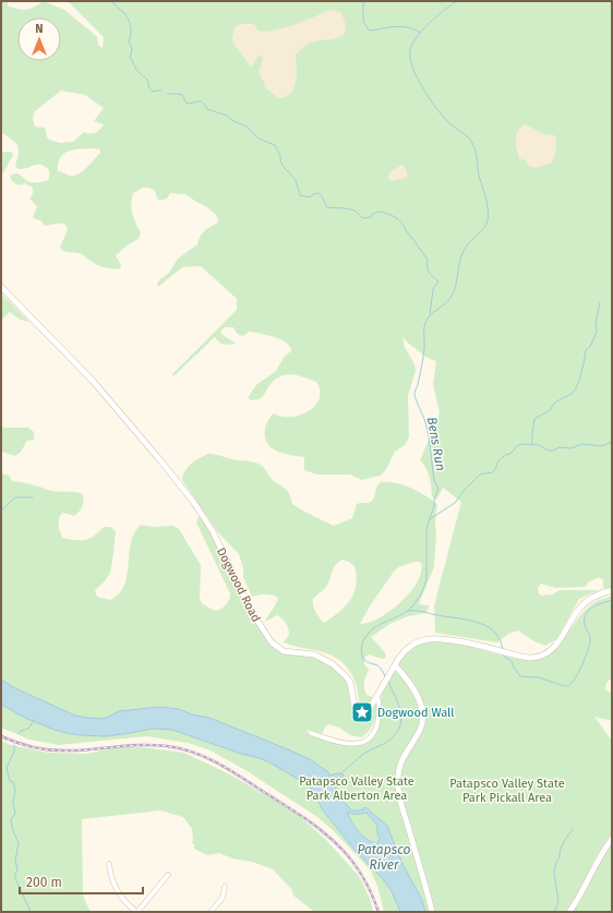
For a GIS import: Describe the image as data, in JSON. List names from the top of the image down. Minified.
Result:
{"streets":{"street":["Dogwood Road"]},"water":["Bens Run","Patapsco River"],"parks":["Patapsco Valley State Park Alberton Area","Patapsco Valley State Park Pickall Area"],"places":{"place":["Dogwood Wall"]},"scale_bar":"200 m","north":"top"}
